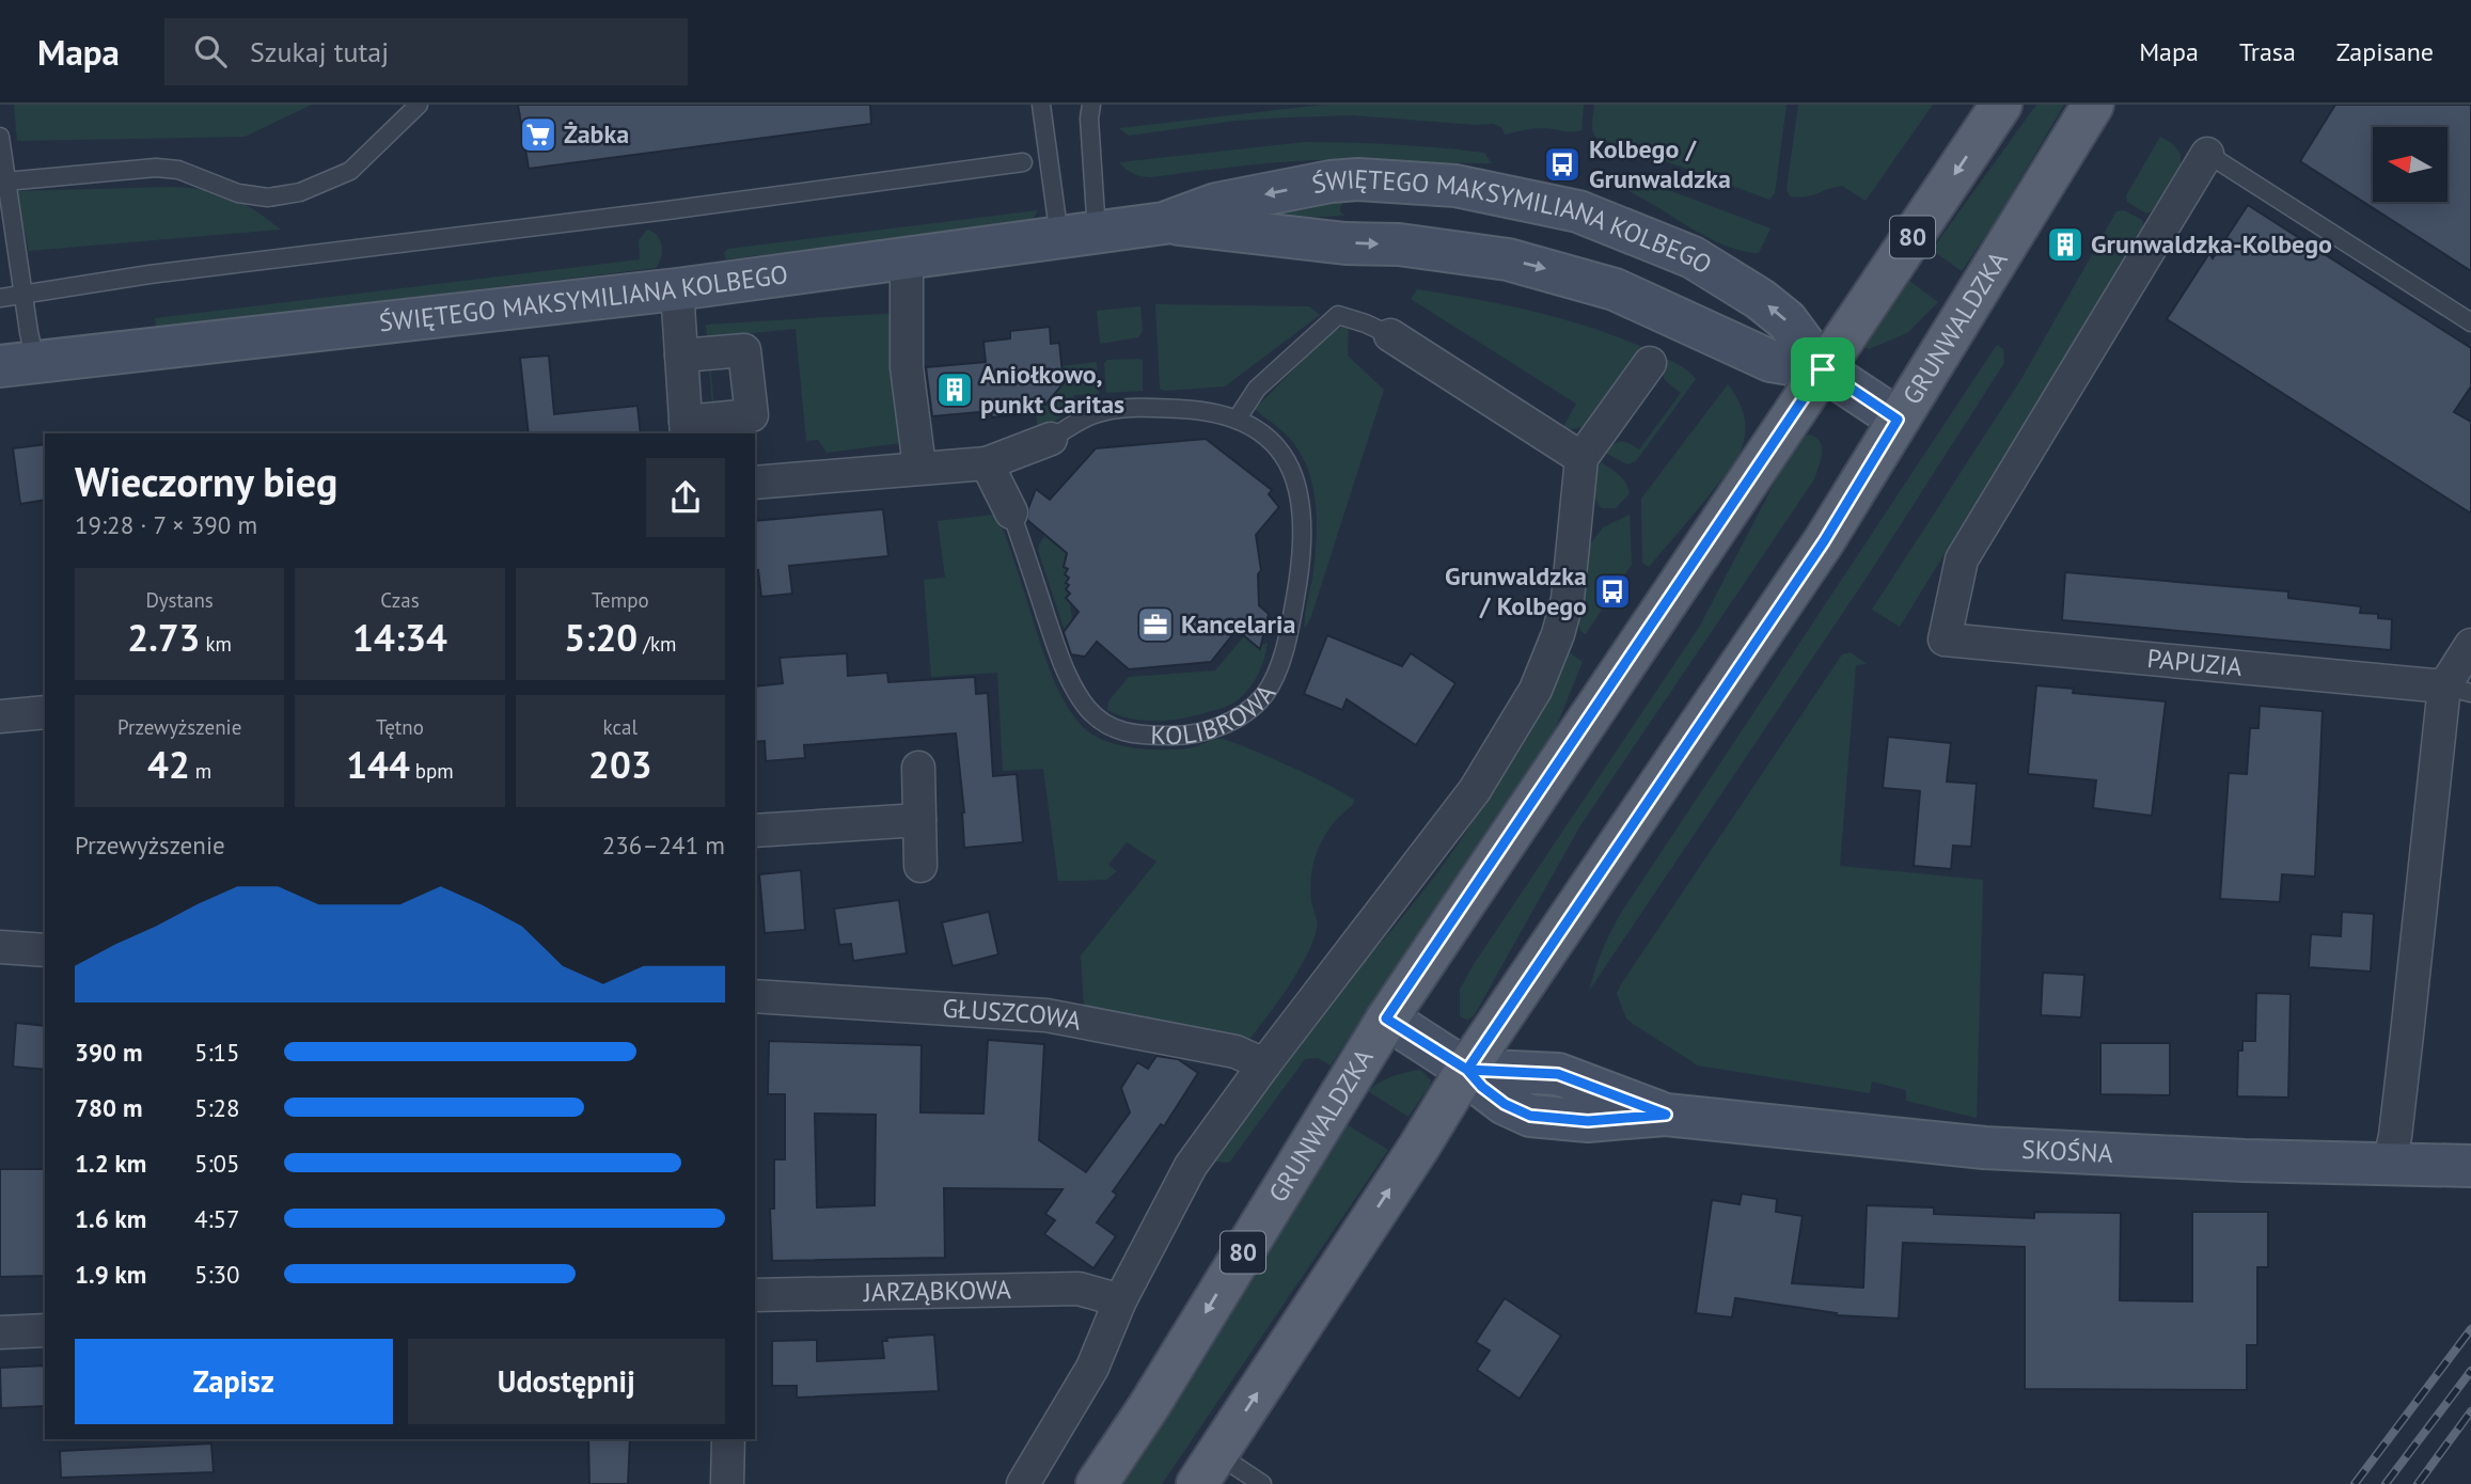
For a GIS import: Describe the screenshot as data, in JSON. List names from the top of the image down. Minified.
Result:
{"streets":{"main road":["ŚWIĘTEGO MAKSYMILIANA KOLBEGO","80","GRUNWALDZKA","SKOŚNA"],"street":["PAPUZIA","KOLIBROWA","GŁUSZCOWA","JARZĄBKOWA"]},"crossings":[["ŚWIĘTEGO MAKSYMILIANA KOLBEGO","GRUNWALDZKA"],["GRUNWALDZKA","SKOŚNA"]],"places":{"supermarket":["Żabka"],"bus stop":["Kolbego / Grunwaldzka","Grunwaldzka / Kolbego"],"building":["Grunwaldzka-Kolbego","Aniołkowo, punkt Caritas"],"office":["Kancelaria"]},"north":"left","page":{"header":"Mapa","search":"Szukaj tutaj","nav":["Mapa","Trasa","Zapisane"],"heading":["Wieczorny bieg","19:28 · 7 × 390 m"],"stats":[["Dystans","2.73 km"],["Czas","14:34"],["Tempo","5:20 /km"],["Przewyższenie","42 m"],["Tętno","144 bpm"],["kcal","203"]],"chart":["Przewyższenie","236–241 m"],"list":[{"name":"390 m","note":"5:15"},{"name":"780 m","note":"5:28"},{"name":"1.2 km","note":"5:05"},{"name":"1.6 km","note":"4:57"},{"name":"1.9 km","note":"5:30"}],"buttons":["Zapisz","Udostępnij"]}}
